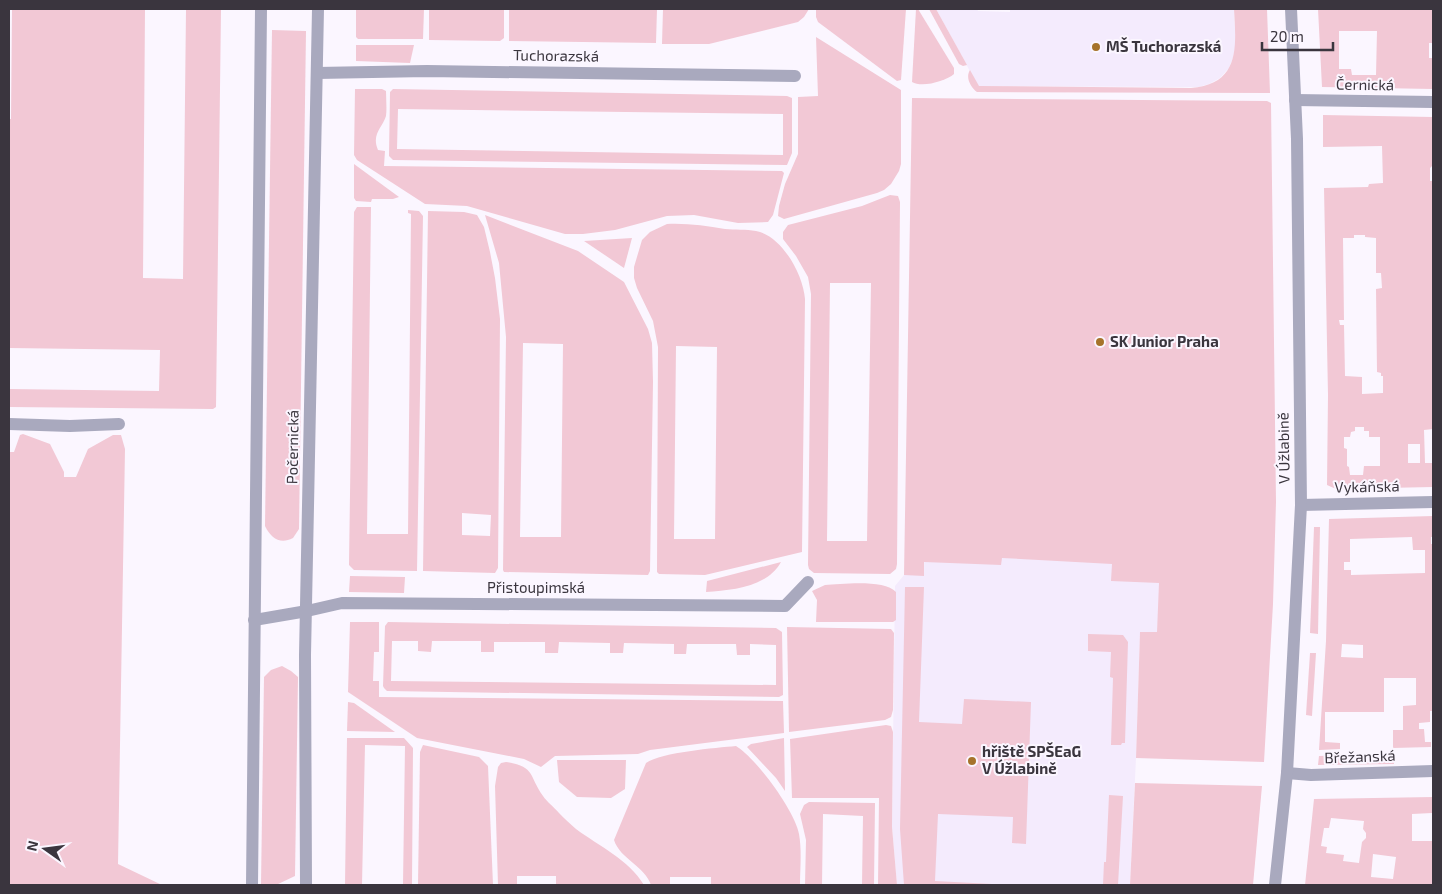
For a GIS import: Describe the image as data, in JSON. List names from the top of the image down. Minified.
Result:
{"streets":{"street":["Tuchorazská","Černická","Počernická","V Úžlabině","Vykáňská","Přistoupimská","Břežanská"]},"crossings":[["Tuchorazská","Počernická"],["Černická","V Úžlabině"],["Počernická","Přistoupimská"],["V Úžlabině","Vykáňská"],["V Úžlabině","Břežanská"]],"places":["MŠ Tuchorazská","SK Junior Praha","hřiště SPŠEaG V Úžlabině"],"scale_bar":"20 m","north":"left"}
